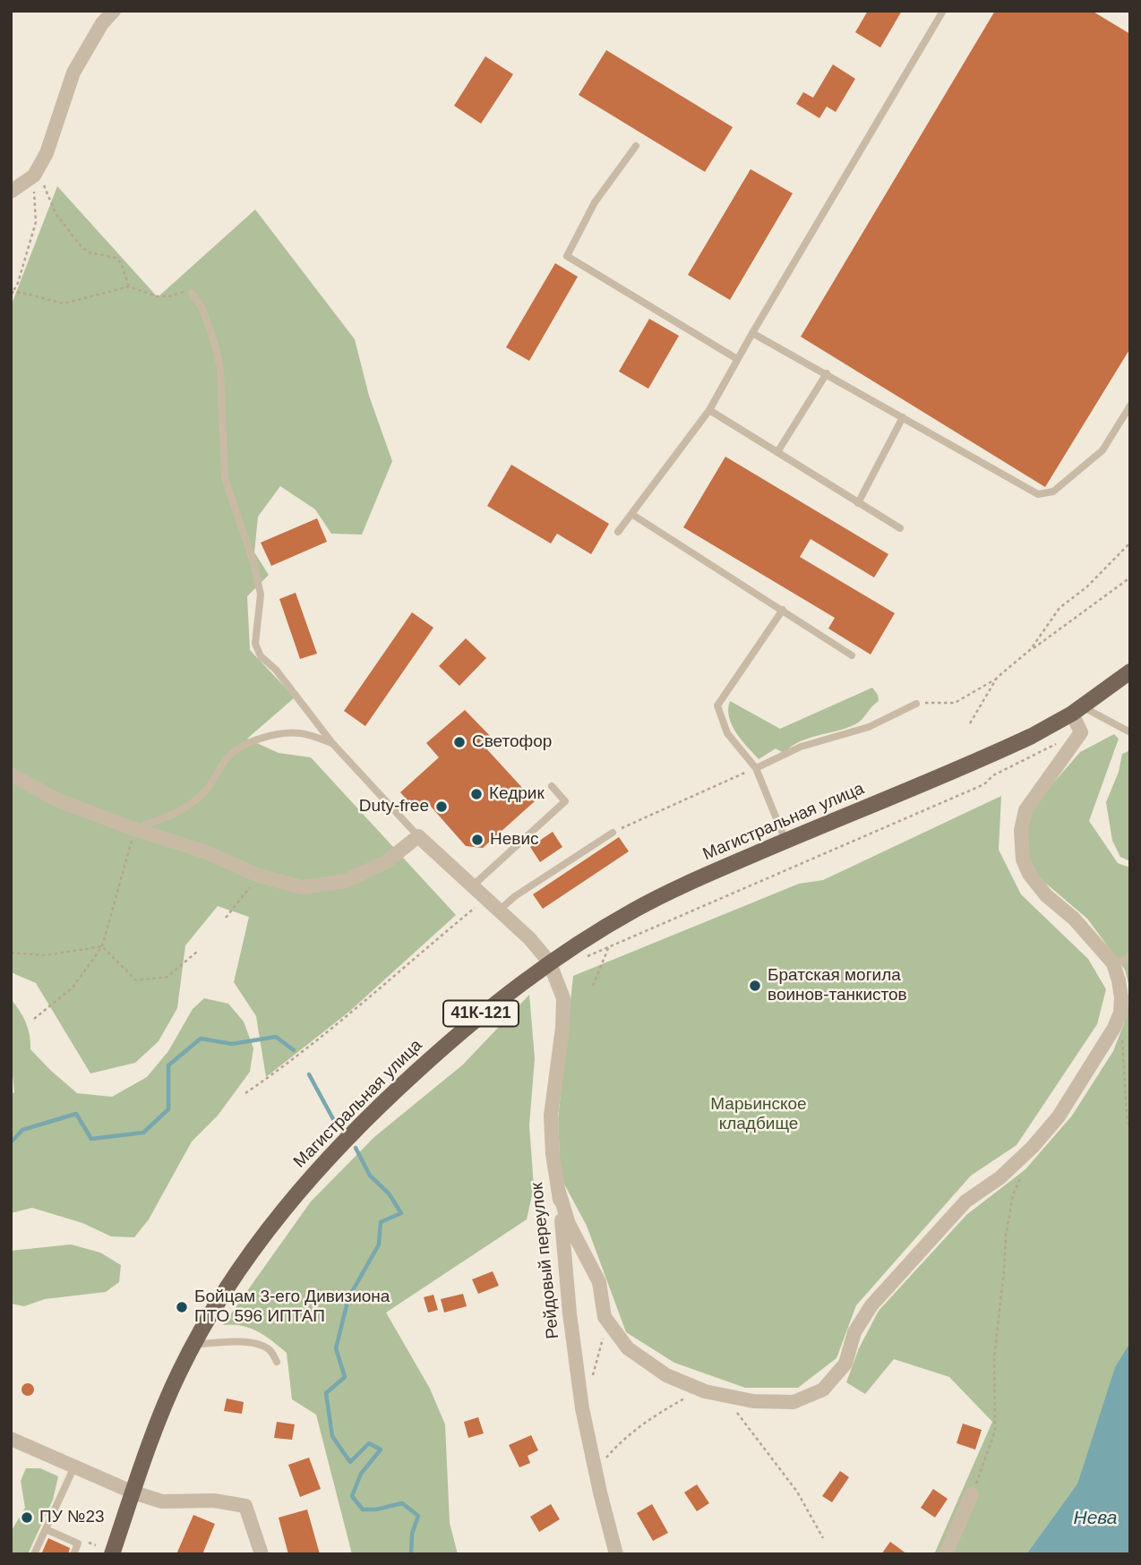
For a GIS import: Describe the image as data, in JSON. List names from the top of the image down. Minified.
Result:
{"streets":{"main road":["Магистральная улица","41К-121"],"street":["Рейдовый переулок"]},"crossings":[["Магистральная улица","41К-121"],["Магистральная улица","Рейдовый переулок"]],"water":["Нева"],"parks":["Марьинское кладбище"],"places":["Светофор","Кедрик","Duty-free","Невис","Братская могила воинов-танкистов","Бойцам 3-его Дивизиона ПТО 596 ИПТАП","ПУ №23"]}
